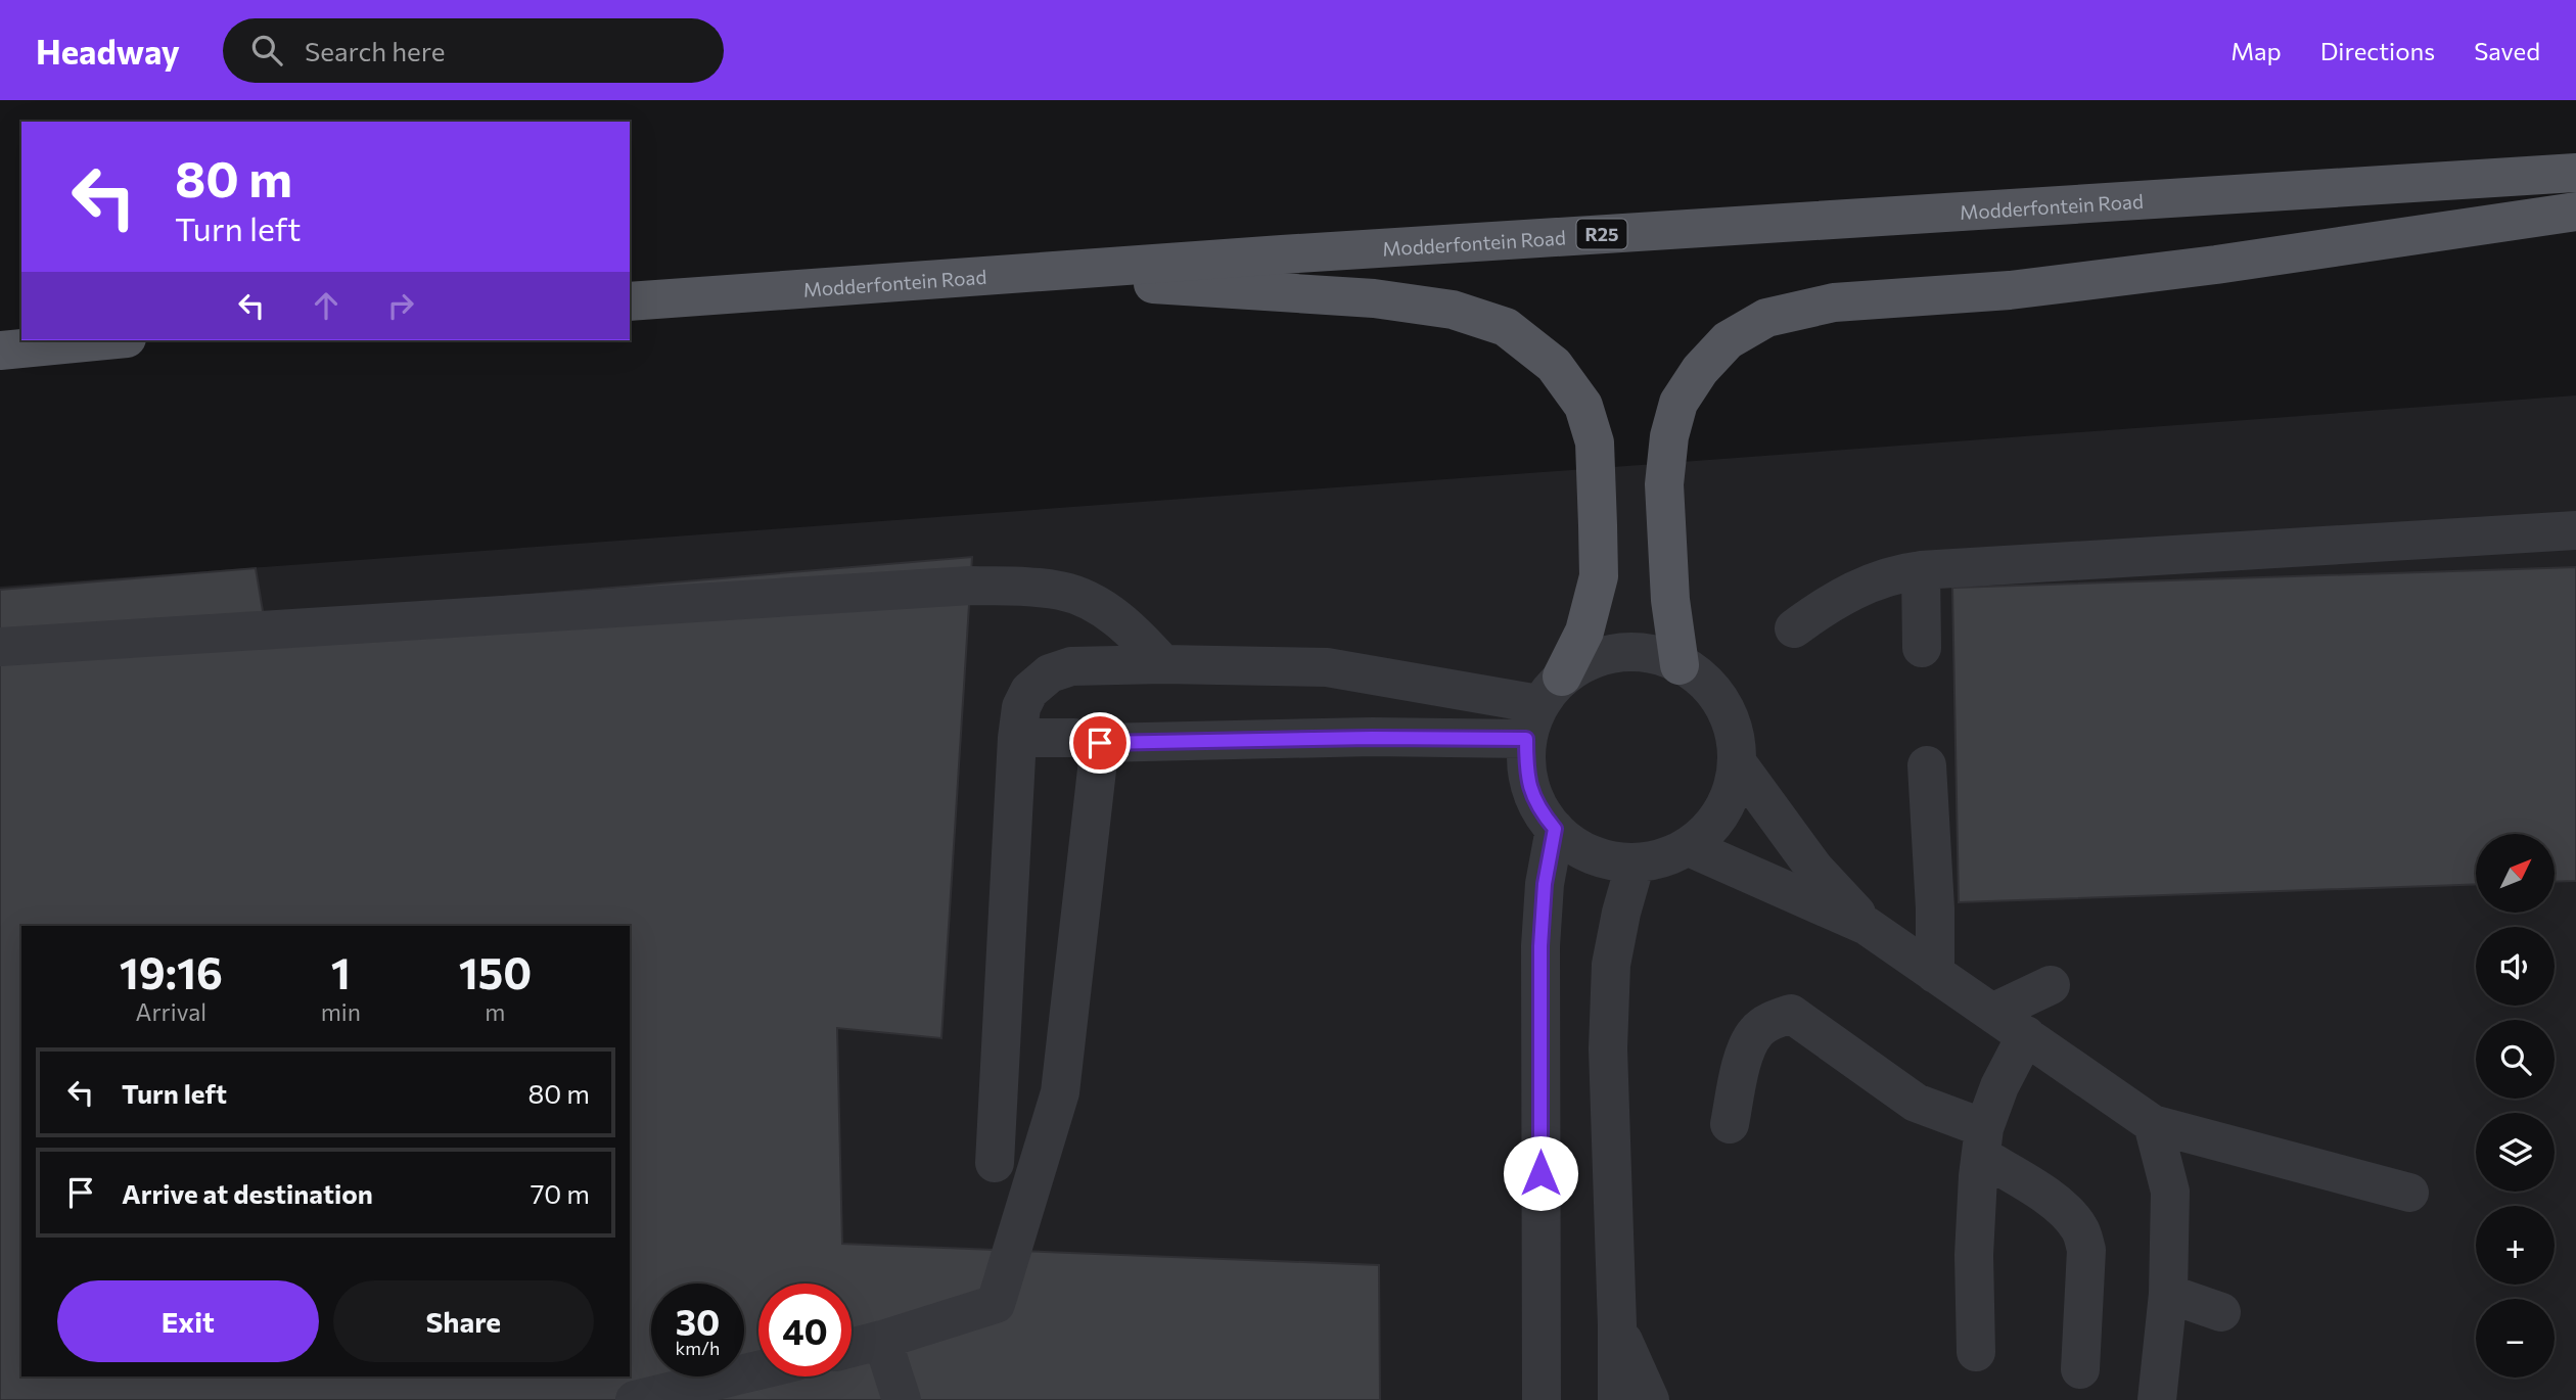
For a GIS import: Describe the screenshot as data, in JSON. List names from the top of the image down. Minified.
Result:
{"streets":{"main road":["Modderfontein Road","R25"]},"north":"top right","page":{"header":"Headway","search":"Search here","nav":["Map","Directions","Saved"],"turn":["80 m","Turn left"],"map_buttons":["+","−"],"eta":["19:16","Arrival","1","min","150","m"],"list":[{"name":"Turn left","value":"80 m"},{"name":"Arrive at destination","value":"70 m"}],"buttons":["Exit","Share"],"speed":"30 km/h","limit":"40"}}
